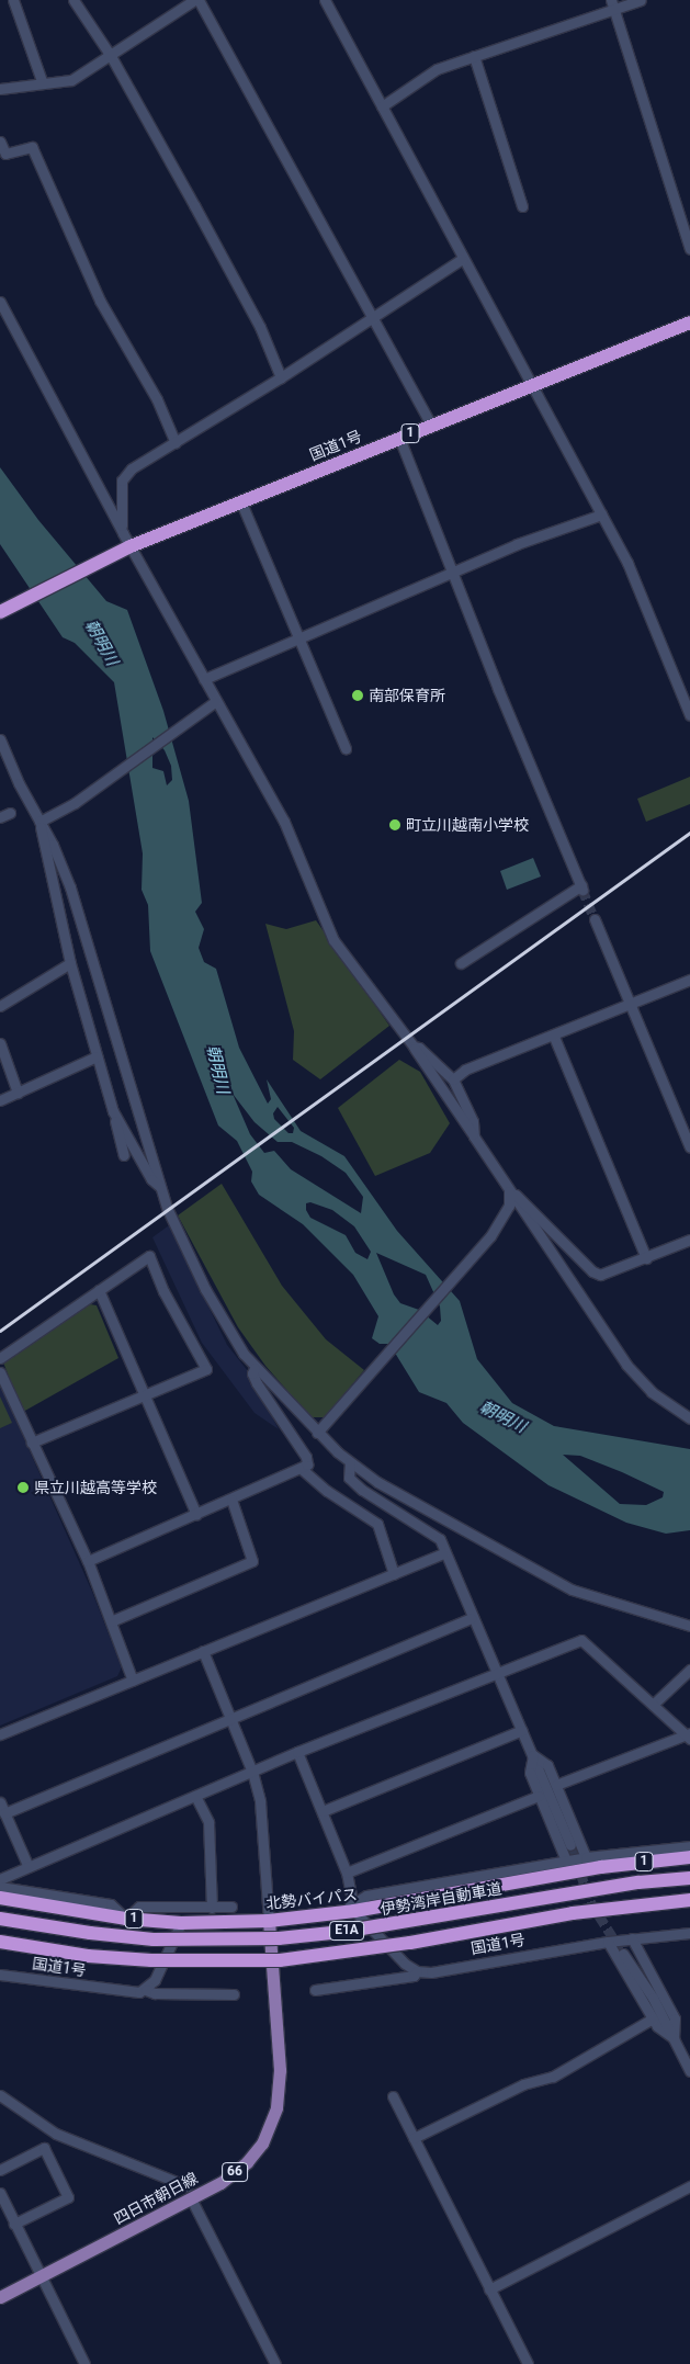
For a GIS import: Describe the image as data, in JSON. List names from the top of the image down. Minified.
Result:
{"streets":{"highway":["1","国道1号","北勢バイパス","伊勢湾岸自動車道","E1A"],"main road":["66","四日市朝日線"]},"crossings":[["北勢バイパス","四日市朝日線"]],"water":["朝明川"],"places":["南部保育所","町立川越南小学校","県立川越高等学校"]}
